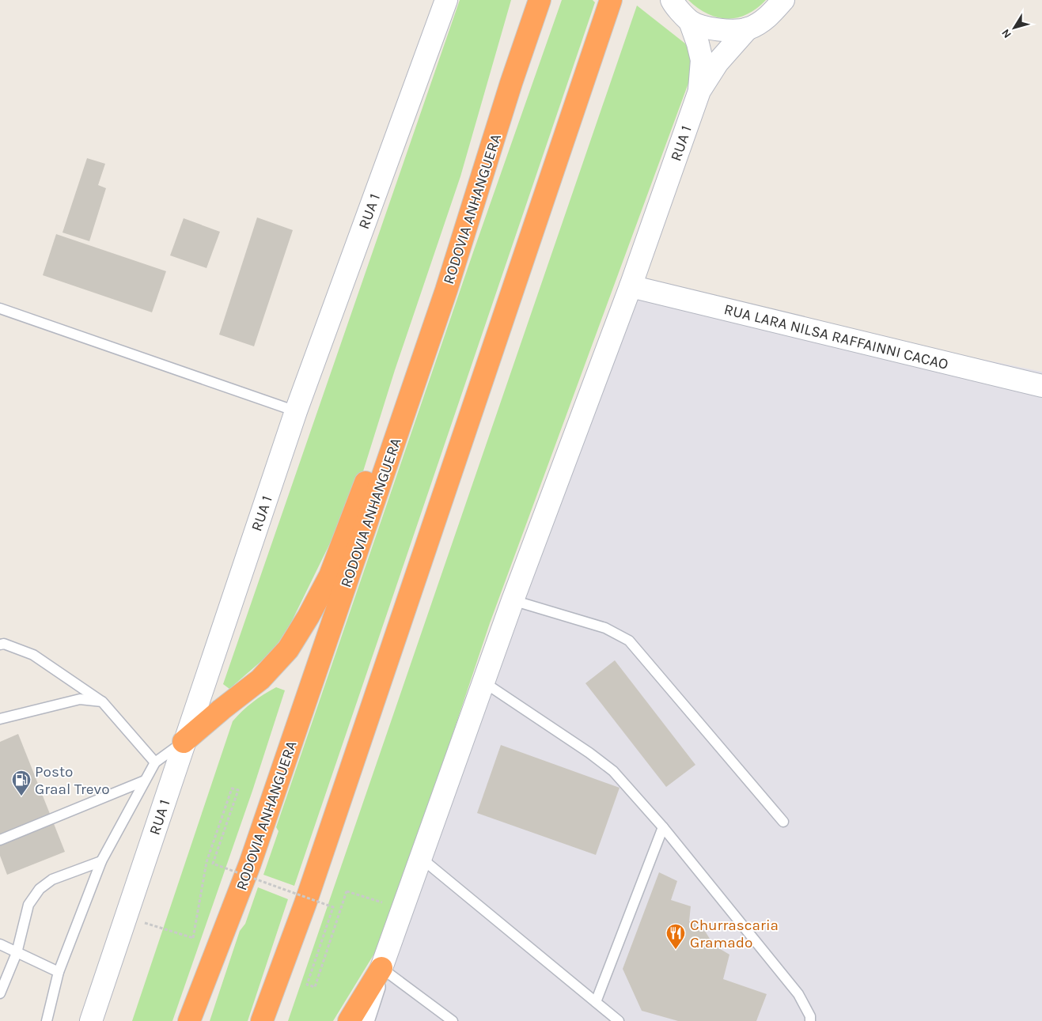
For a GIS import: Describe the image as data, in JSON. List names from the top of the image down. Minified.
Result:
{"streets":{"highway":["RODOVIA ANHANGUERA"],"street":["RUA 1","RUA LARA NILSA RAFFAINNI CACAO"]},"crossings":[["RUA 1","RUA LARA NILSA RAFFAINNI CACAO"]],"places":{"fuel station":["Posto Graal Trevo"],"restaurant":["Churrascaria Gramado"]},"north":"bottom left"}
